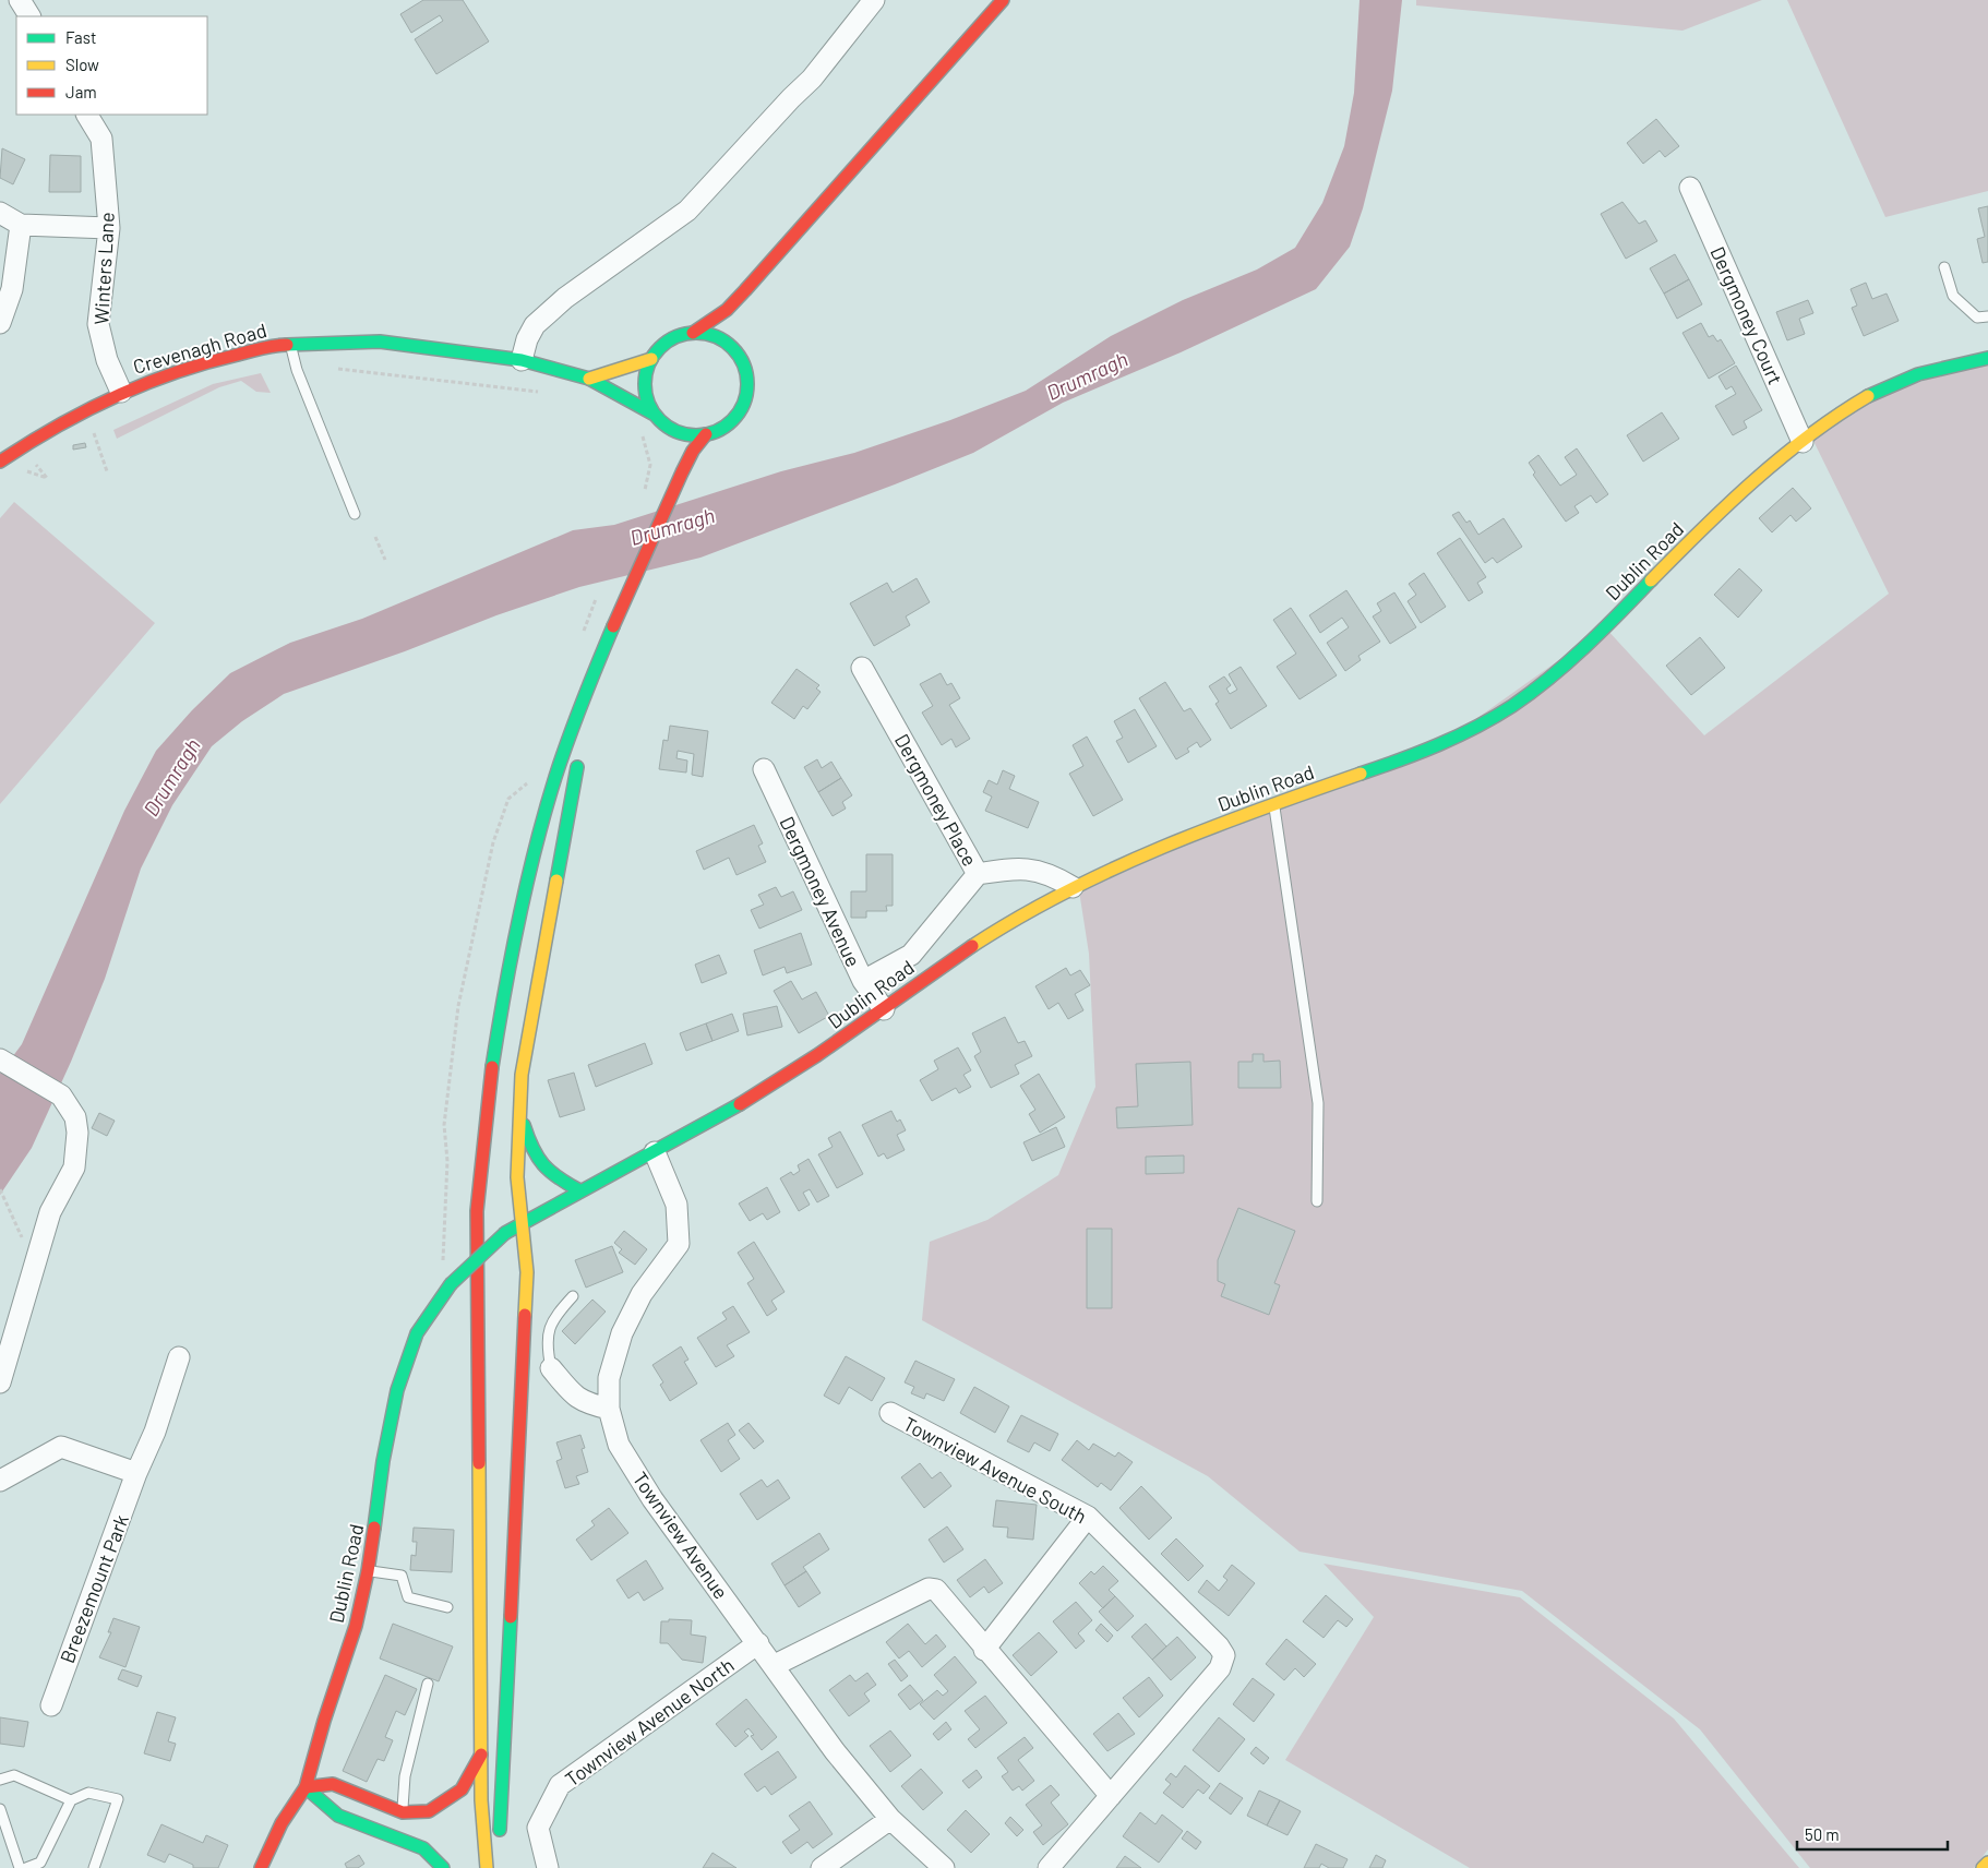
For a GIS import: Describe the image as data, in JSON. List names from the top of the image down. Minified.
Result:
{"streets":{"main road":["Crevenagh Road","Dublin Road"],"street":["Winters Lane","Dergmoney Court","Dergmoney Place","Dergmoney Avenue","Townview Avenue South","Townview Avenue","Breezemount Park","Townview Avenue North"]},"crossings":[["Winters Lane","Crevenagh Road"],["Dergmoney Court","Dublin Road"],["Dublin Road","Dergmoney Place"],["Dublin Road","Dergmoney Avenue"],["Dublin Road","Townview Avenue"],["Townview Avenue","Townview Avenue North"]],"water":["Drumragh"],"legend":["Fast","Slow","Jam"],"scale_bar":"50 m"}
